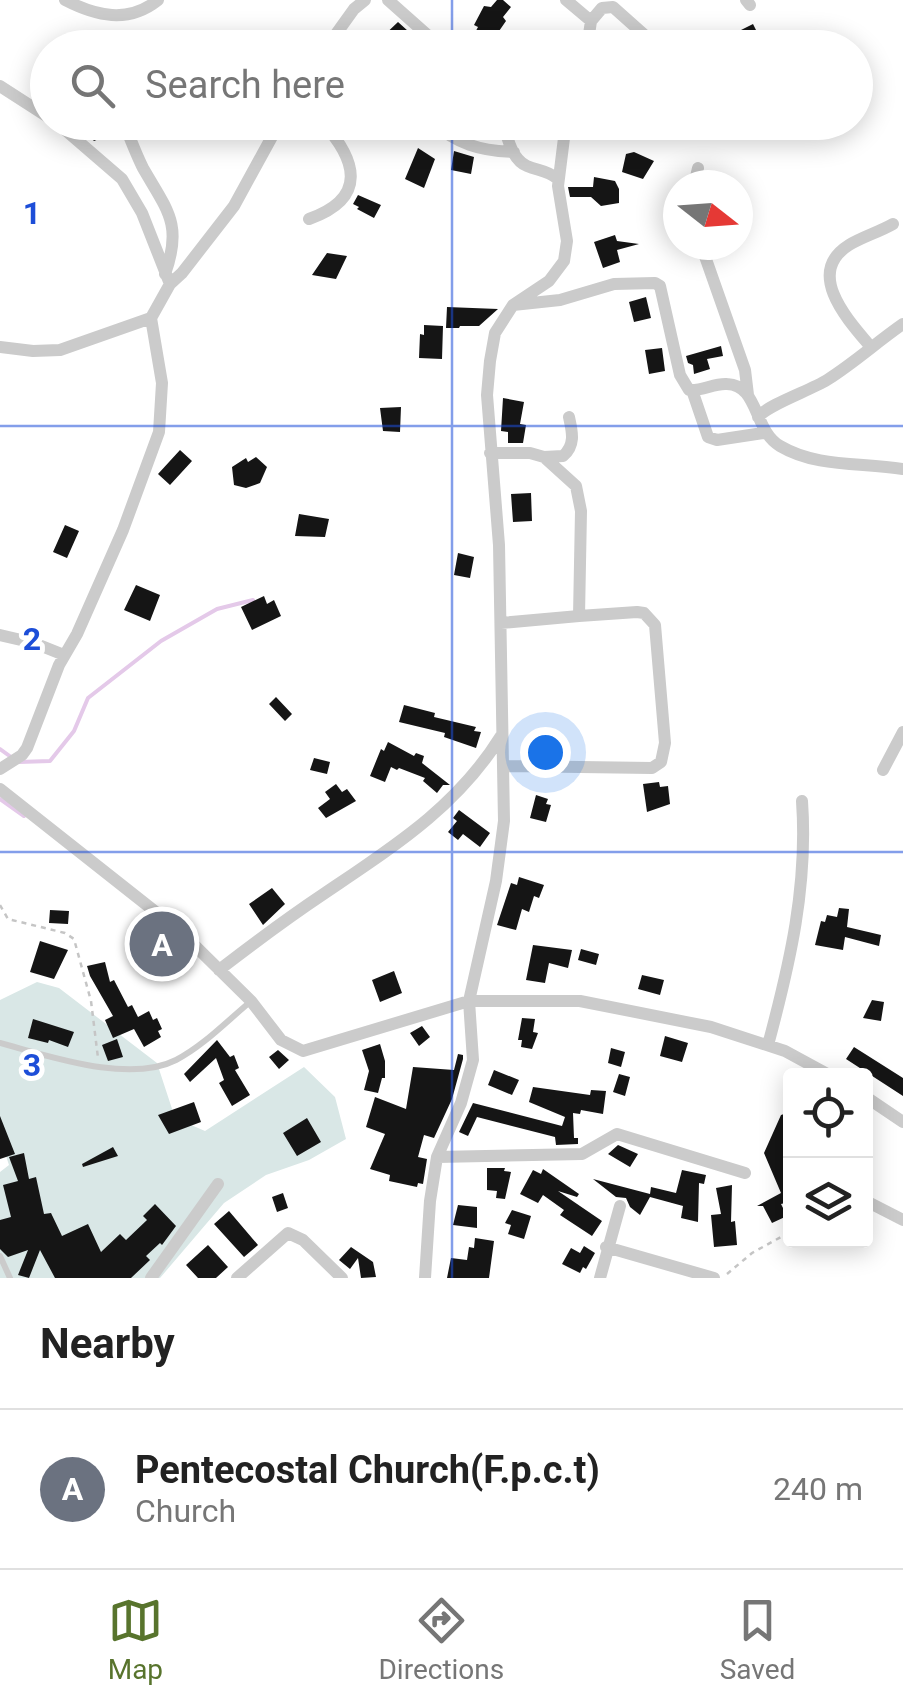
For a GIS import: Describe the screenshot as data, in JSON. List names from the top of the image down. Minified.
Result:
{"north":"right","page":{"search":"Search here","pins":"A","heading":"Nearby","list":[{"mark":"A","name":"Pentecostal Church(F.p.c.t)","note":"Church","value":"240 m"}],"nav":["Map","Directions","Saved"]},"grid":{"rows":["1","2","3"]}}
